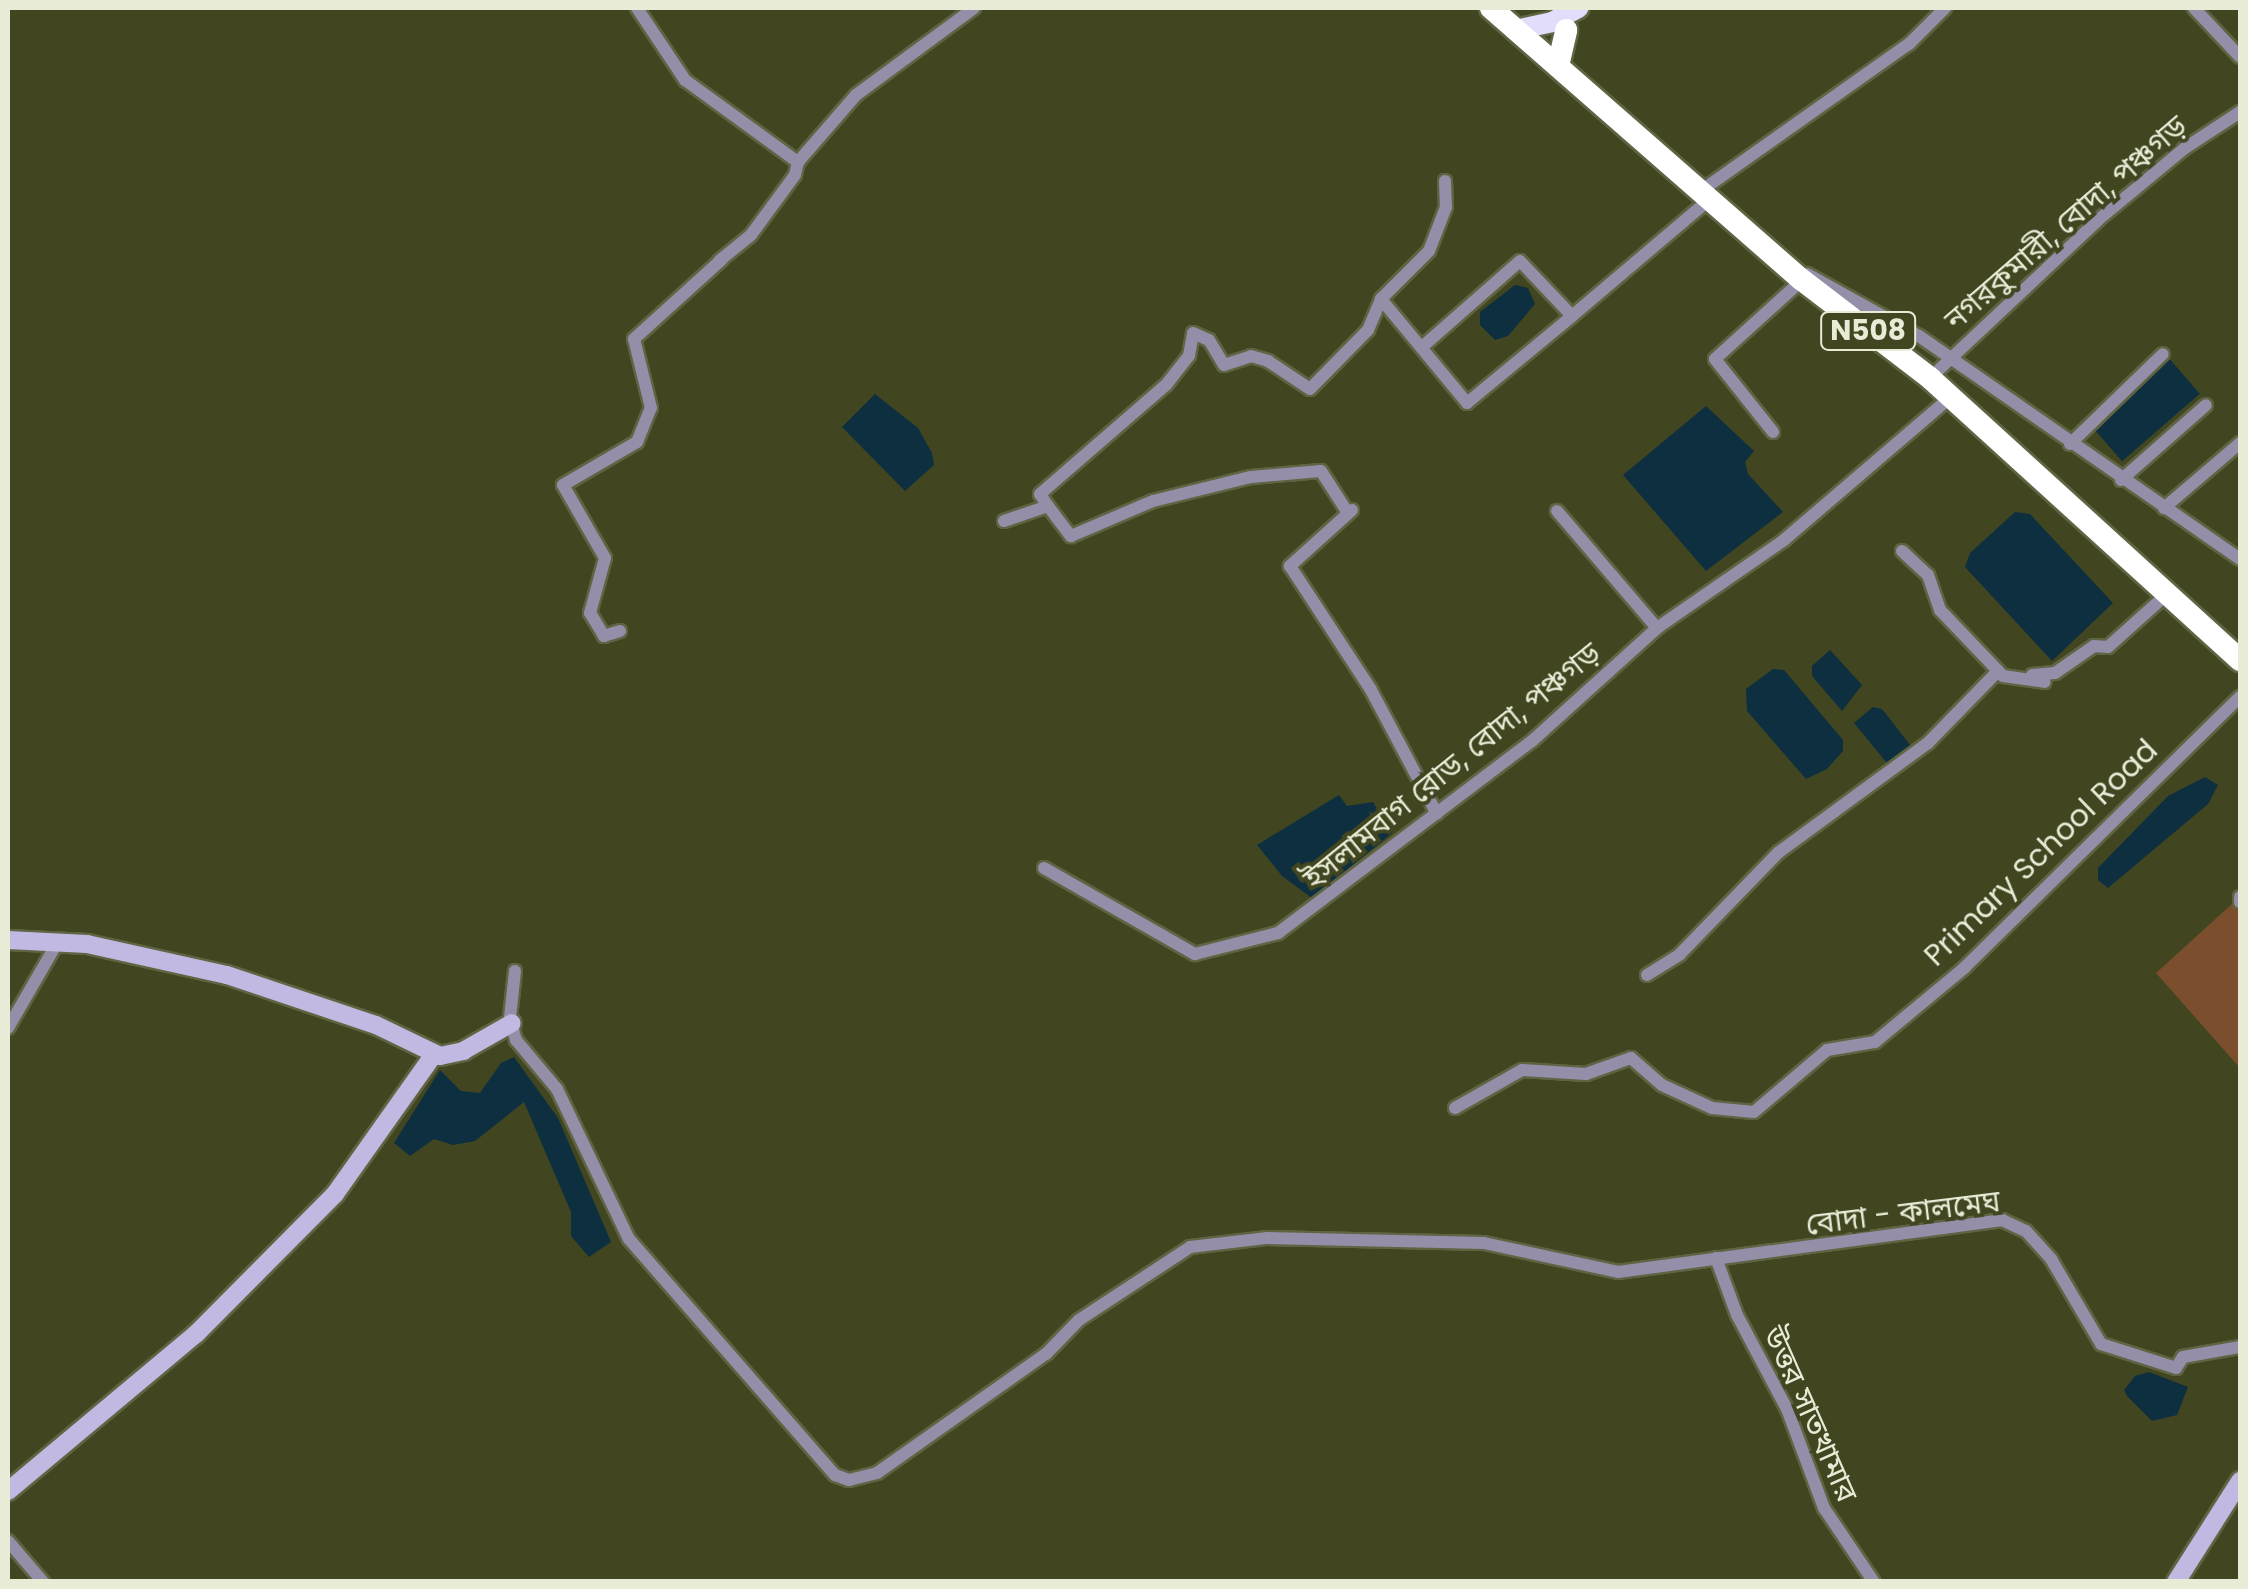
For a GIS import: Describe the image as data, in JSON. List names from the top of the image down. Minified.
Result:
{"streets":{"highway":["N508"],"street":["নগরকুমারী, বোদা, পঞ্চগড়","ইসলামবাগ রোড, বোদা, পঞ্চগড়","Primary School Road","বোদা - কালমেঘ","উত্তর সাতখামার"]},"crossings":[["নগরকুমারী, বোদা, পঞ্চগড়","N508"],["N508","ইসলামবাগ রোড, বোদা, পঞ্চগড়"],["বোদা - কালমেঘ","উত্তর সাতখামার"]]}
